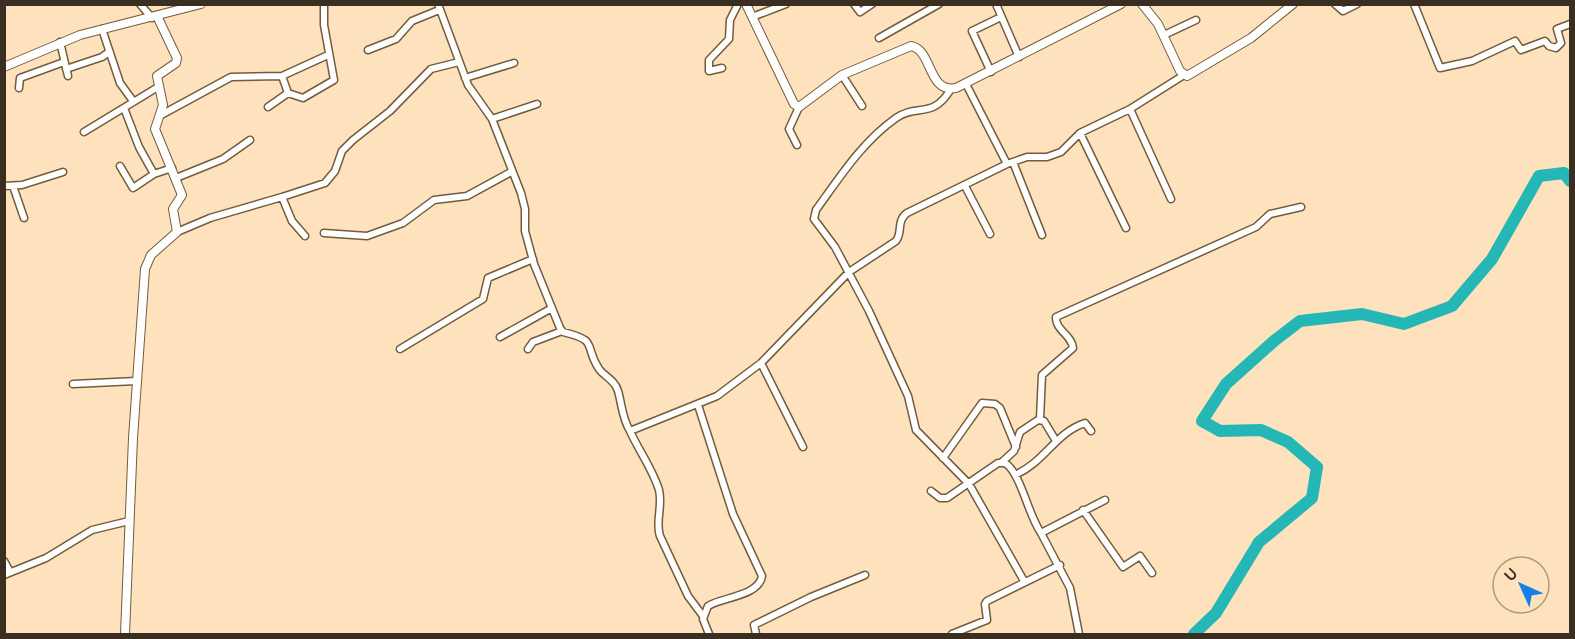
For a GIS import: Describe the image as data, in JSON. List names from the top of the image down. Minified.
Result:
{"north":"top left"}
